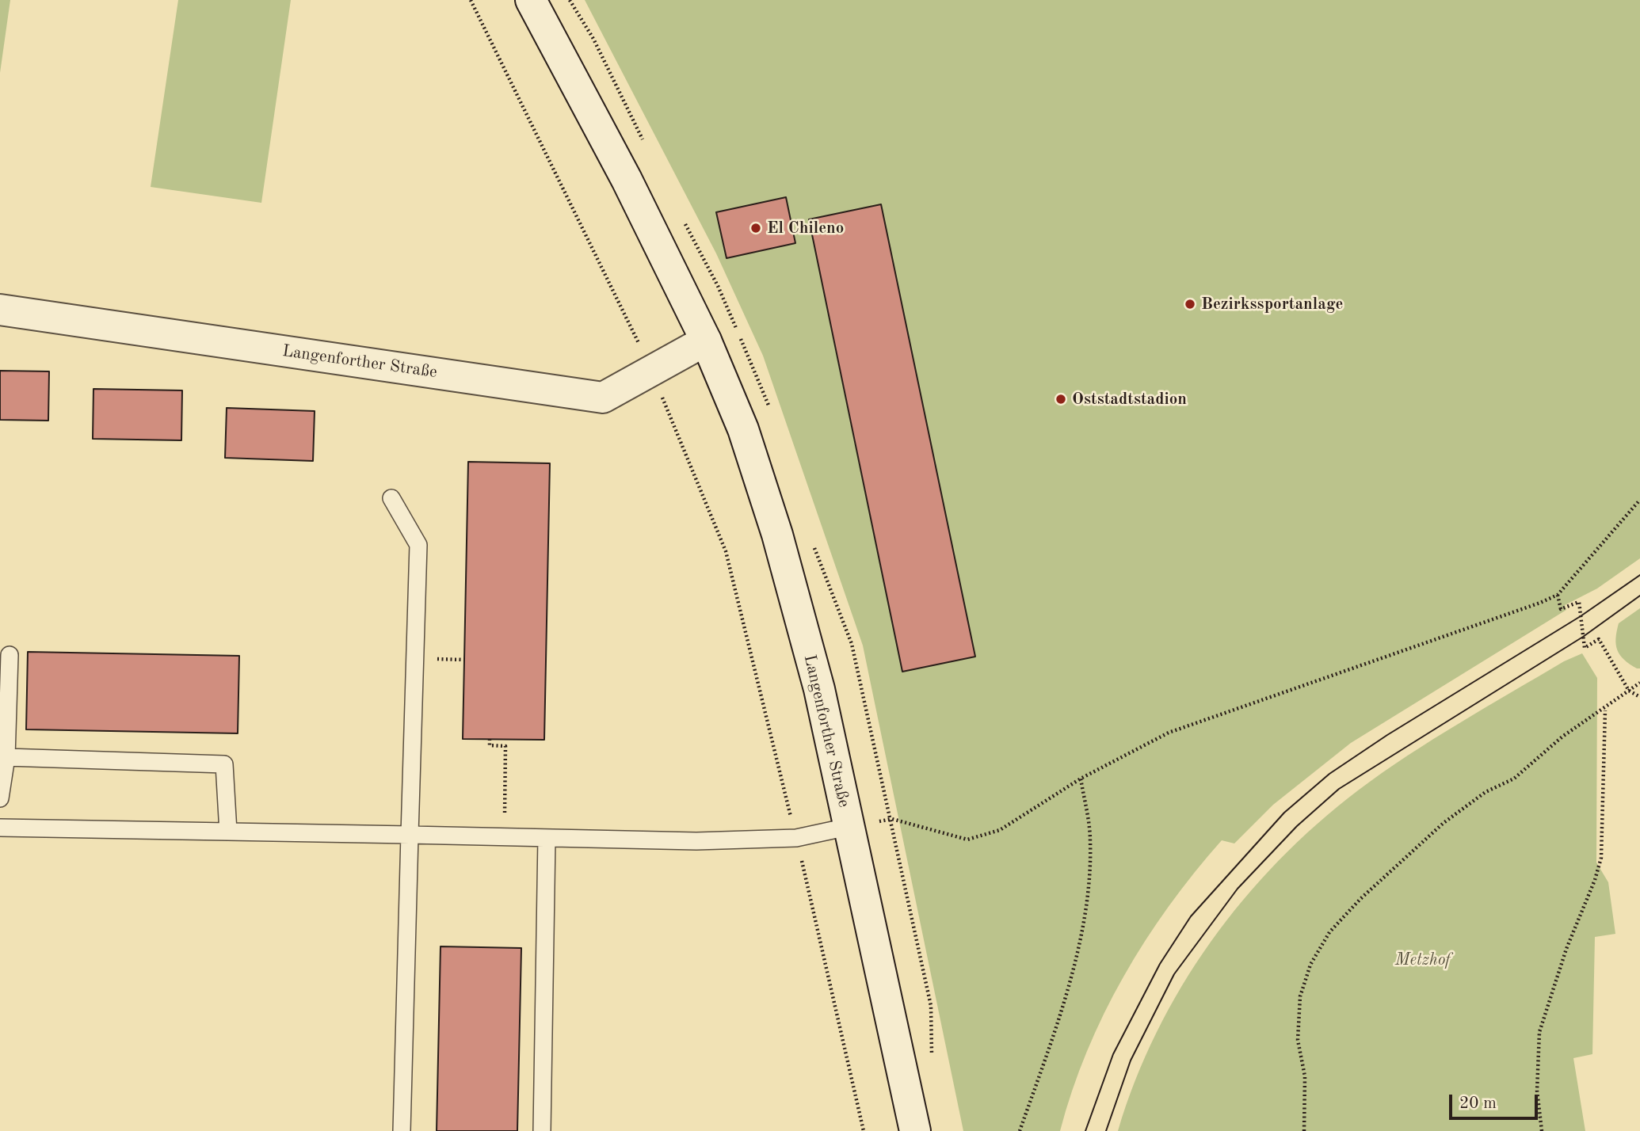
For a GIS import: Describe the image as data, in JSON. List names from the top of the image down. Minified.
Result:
{"streets":{"main road":["Langenforther Straße"]},"parks":["Metzhof"],"places":["El Chileno","Bezirkssportanlage","Oststadtstadion"],"scale_bar":"20 m"}
